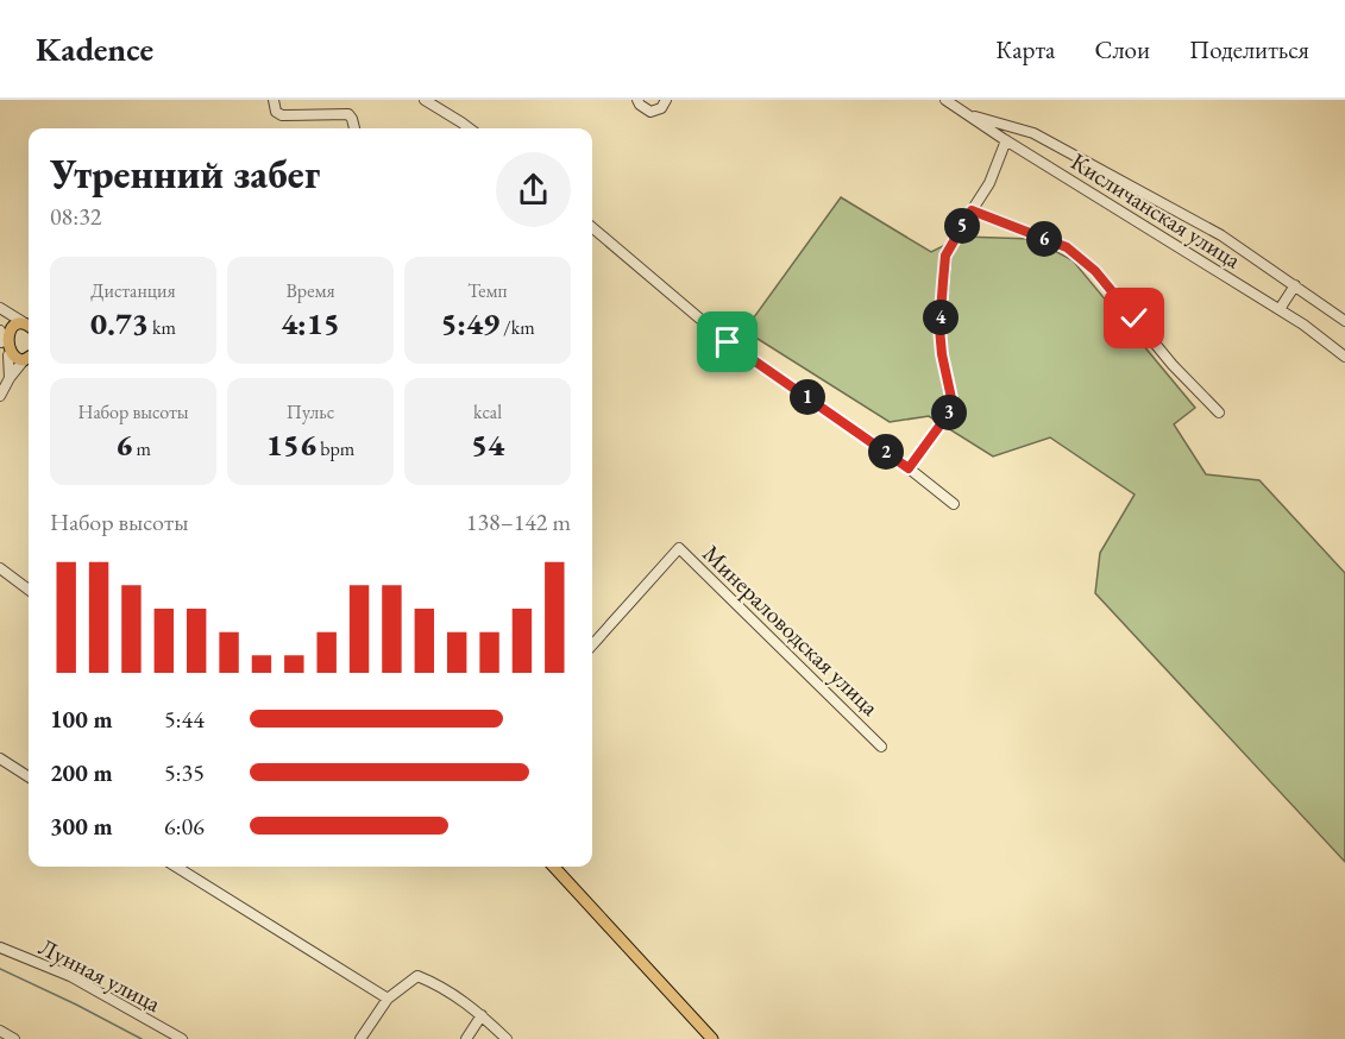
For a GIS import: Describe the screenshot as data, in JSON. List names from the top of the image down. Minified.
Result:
{"streets":{"street":["Кисличанская улица","Минераловодская улица","Лунная улица"]},"page":{"header":"Kadence","nav":["Карта","Слои","Поделиться"],"heading":["Утренний забег","08:32"],"pins":["5","6","4","1","3","2"],"stats":[["Дистанция","0.73 km"],["Время","4:15"],["Темп","5:49 /km"],["Набор высоты","6 m"],["Пульс","156 bpm"],["kcal","54"]],"chart":["Набор высоты","138–142 m"],"list":[{"name":"100 m","note":"5:44"},{"name":"200 m","note":"5:35"},{"name":"300 m","note":"6:06"}]}}
